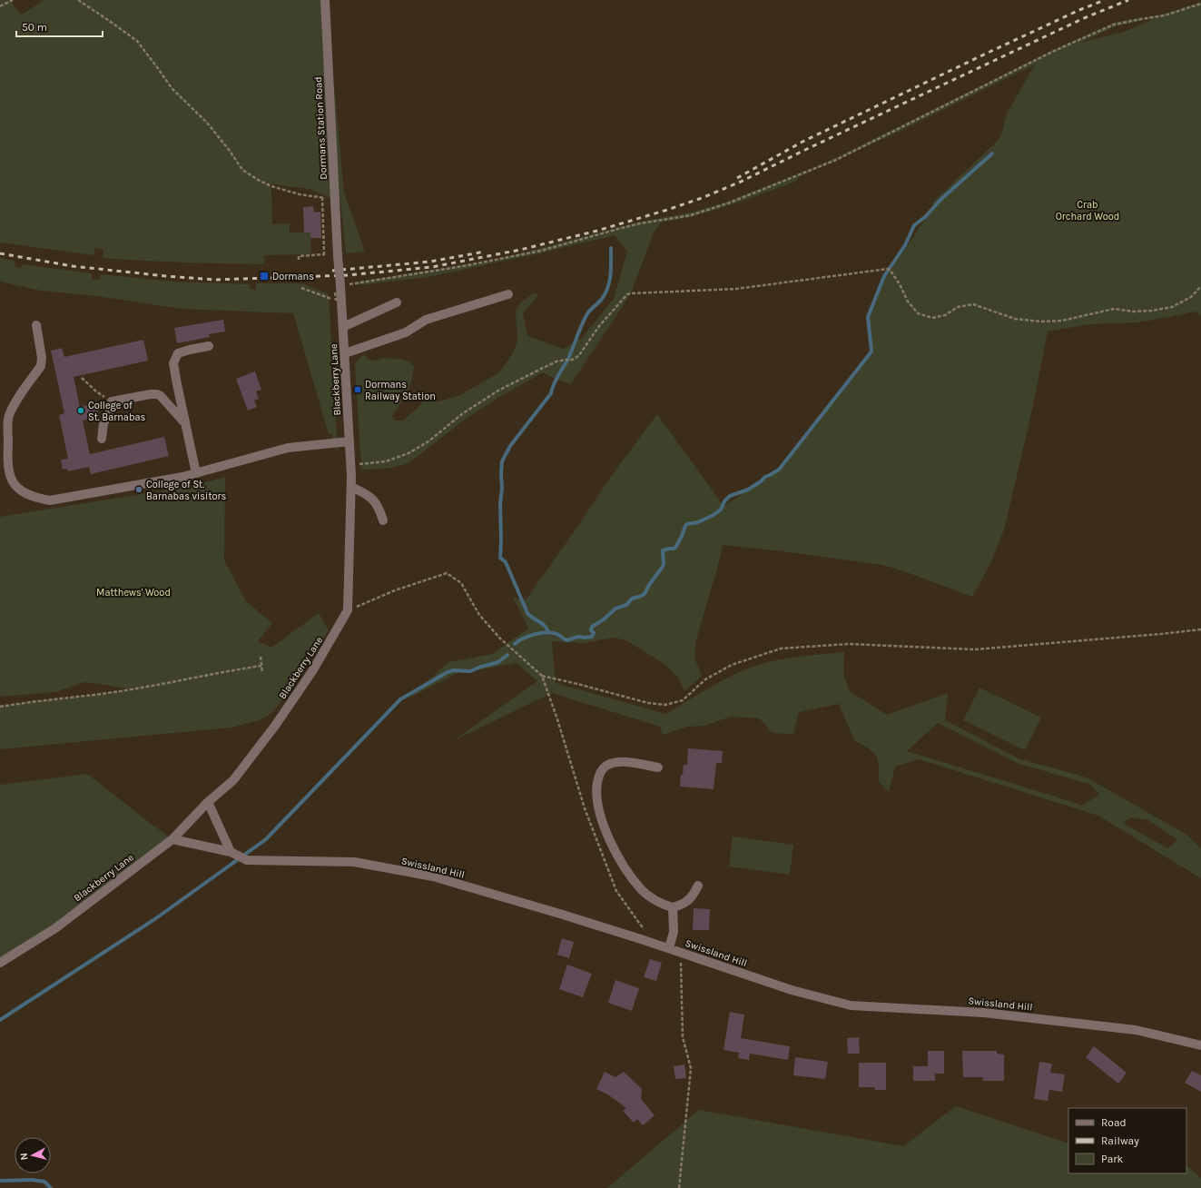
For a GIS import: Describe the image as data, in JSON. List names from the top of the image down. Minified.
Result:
{"streets":{"street":["Dormans Station Road","Blackberry Lane","Swissland Hill"]},"crossings":[["Dormans Station Road","Blackberry Lane"],["Blackberry Lane","Swissland Hill"]],"parks":["Crab Orchard Wood","Matthews' Wood"],"places":{"transit":["Dormans","Dormans Railway Station"],"other":["College of St. Barnabas","College of St. Barnabas visitors"]},"legend":["Road","Railway","Park"],"scale_bar":"50 m","north":"left"}
